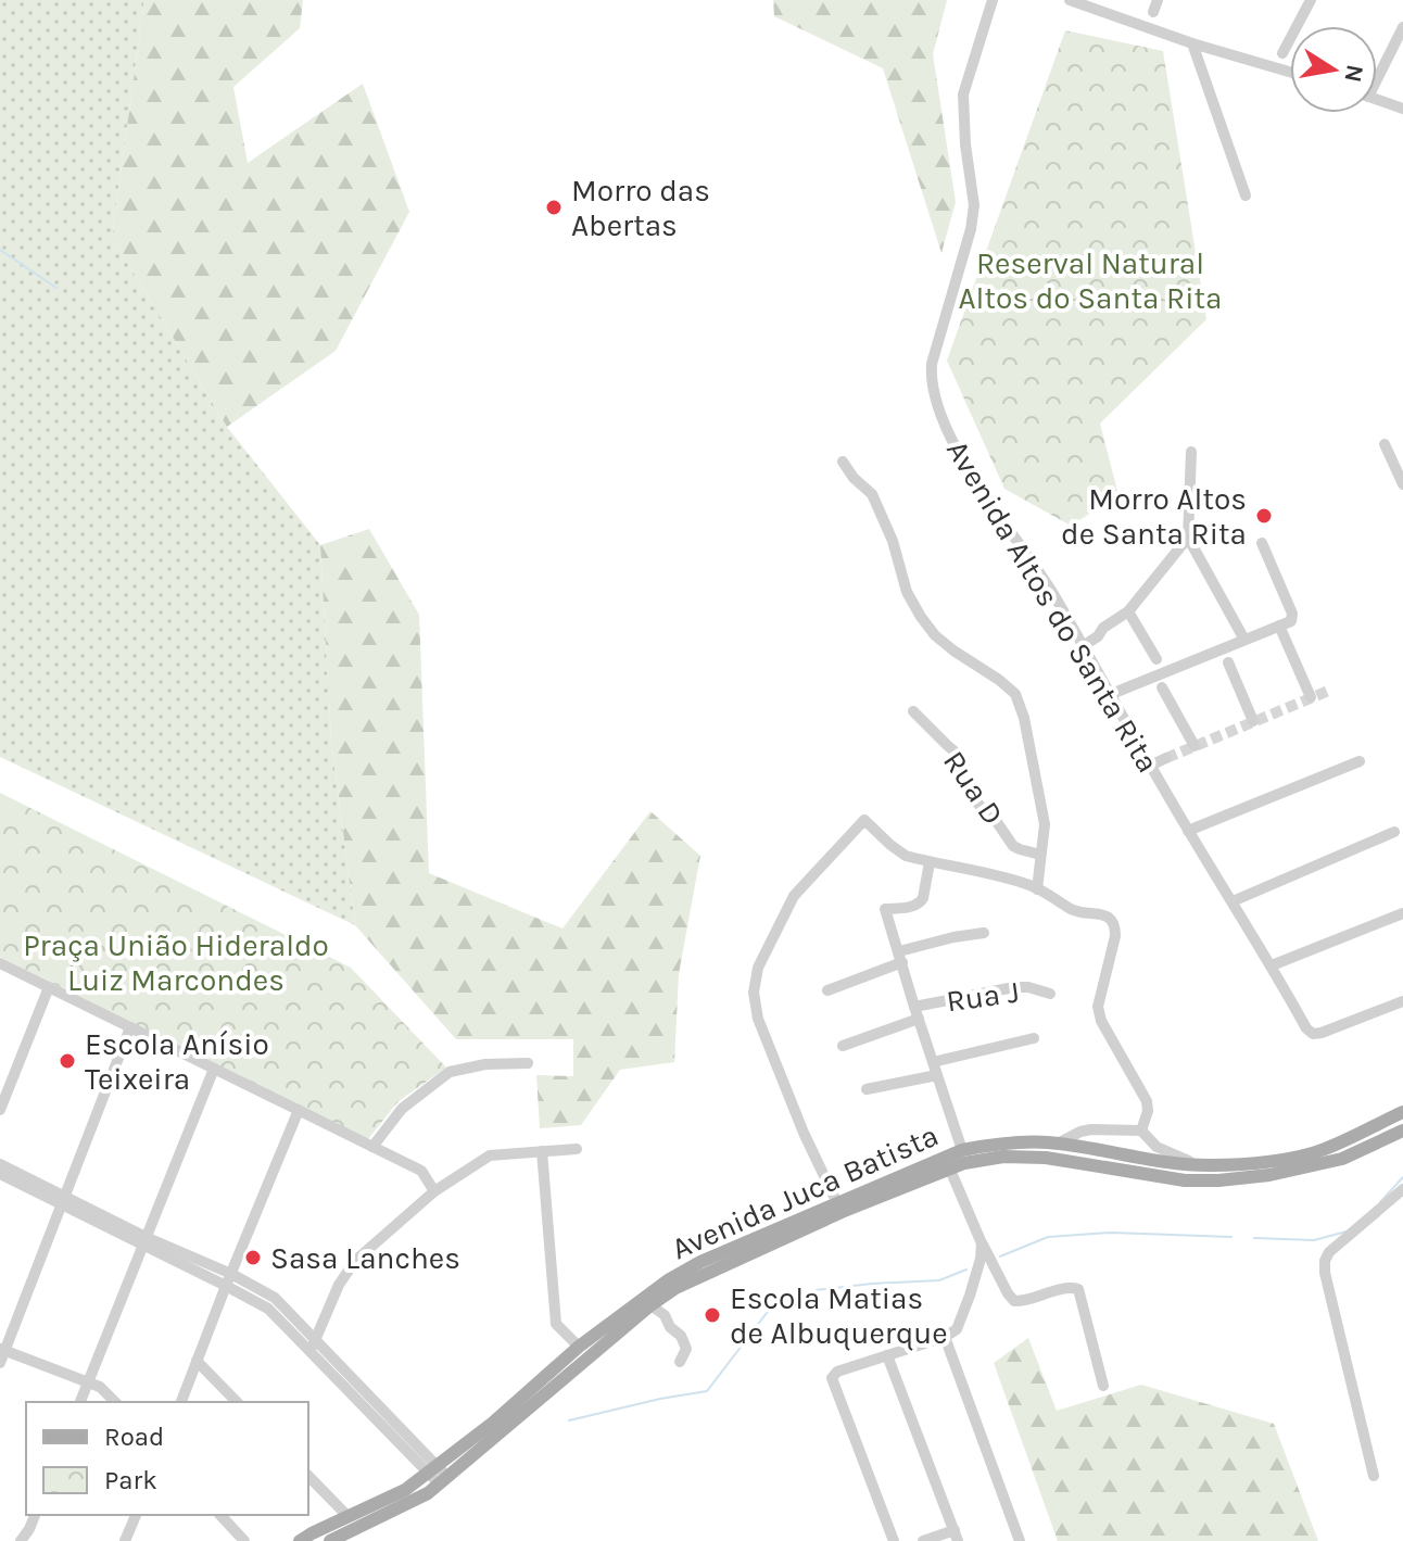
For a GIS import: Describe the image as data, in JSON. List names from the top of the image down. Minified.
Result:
{"streets":{"main road":["Avenida Juca Batista"],"street":["Avenida Altos do Santa Rita","Rua D","Rua J"]},"parks":["Reserval Natural Altos do Santa Rita","Praça União Hideraldo Luiz Marcondes"],"places":["Morro das Abertas","Morro Altos de Santa Rita","Escola Anísio Teixeira","Sasa Lanches","Escola Matias de Albuquerque"],"legend":["Road","Park"],"north":"right"}
